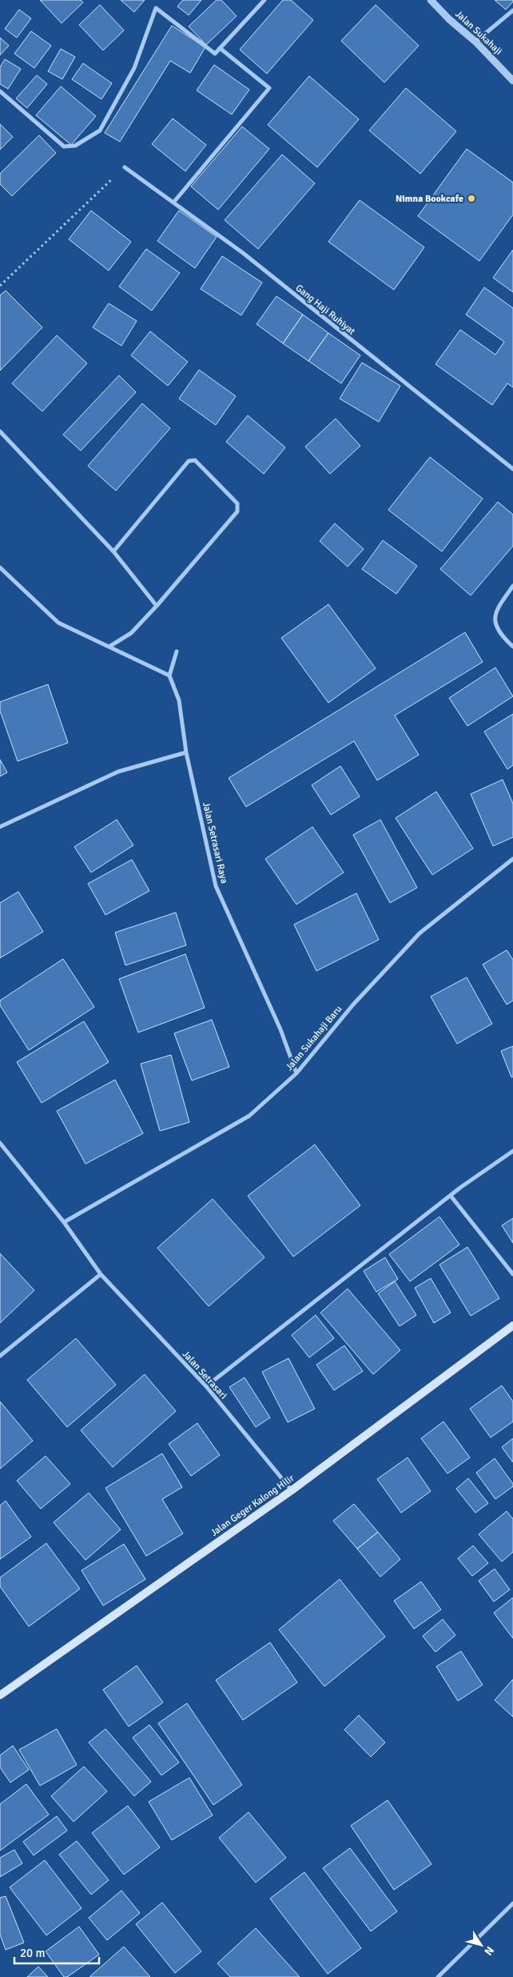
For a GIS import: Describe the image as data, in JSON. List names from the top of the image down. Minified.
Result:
{"streets":{"main road":["Jalan Geger Kalong Hilir"],"street":["Jalan Sukahaji","Gang Haji Ruhiyat","Jalan Setrasari Raya","Jalan Sukahaji Baru","Jalan Setrasari"]},"crossings":[["Jalan Setrasari Raya","Jalan Sukahaji Baru"],["Jalan Sukahaji Baru","Jalan Setrasari"],["Jalan Setrasari","Jalan Geger Kalong Hilir"]],"places":["Nimna Bookcafe"],"scale_bar":"20 m","north":"bottom right"}
